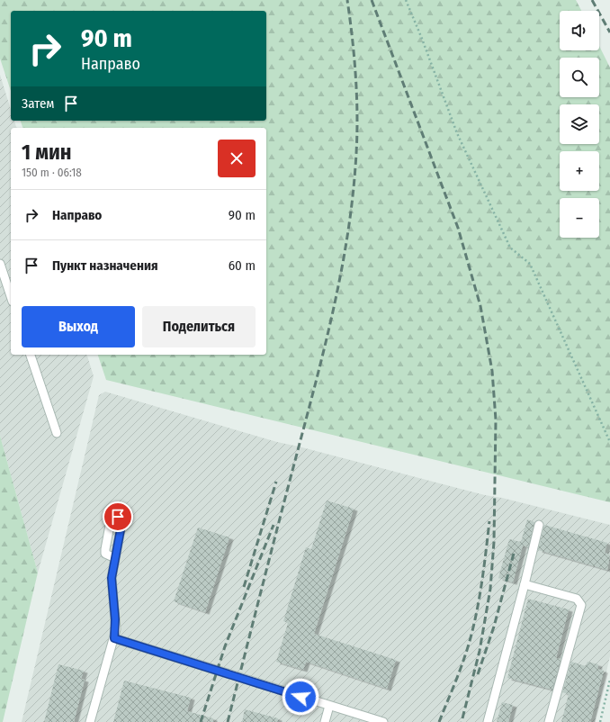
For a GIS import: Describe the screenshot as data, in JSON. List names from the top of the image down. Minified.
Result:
{"page":{"map_buttons":["+","−"],"turn":["90 m","Направо"],"then":"Затем","heading":["1 мин","150 m · 06:18"],"list":[{"name":"Направо","value":"90 m"},{"name":"Пункт назначения","value":"60 m"}],"buttons":["Выход","Поделиться"]}}
